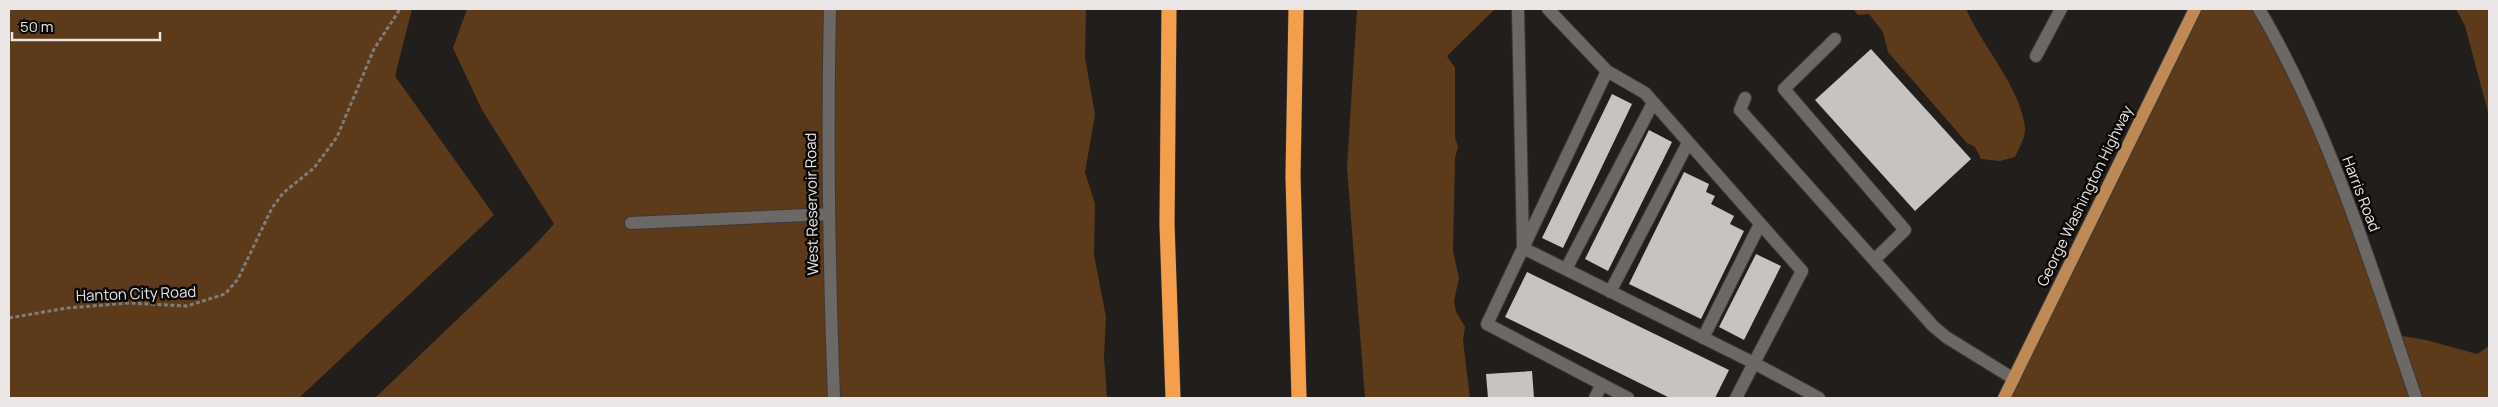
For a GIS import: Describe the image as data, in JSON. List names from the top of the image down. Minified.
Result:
{"streets":{"main road":["George Washington Highway"],"street":["Harris Road","West Reservoir Road"],"path":["Hanton City Road"]},"scale_bar":"50 m"}
